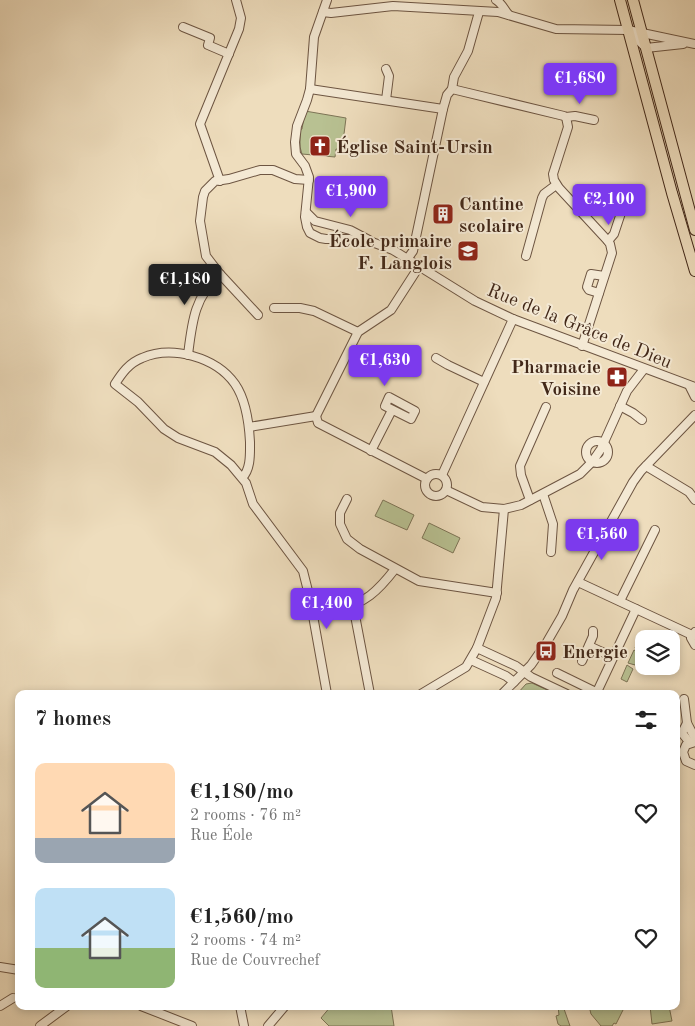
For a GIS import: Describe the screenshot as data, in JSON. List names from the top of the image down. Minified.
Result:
{"streets":{"street":["Rue de la Grâce de Dieu"]},"places":{"church":["Église Saint-Ursin"],"building":["Cantine scolaire"],"school or university":["École primaire F. Langlois"],"pharmacy":["Pharmacie Voisine"],"bus stop":["Energie"]},"page":{"price":["€1,680","€1,900","€2,100","€1,180","€1,630","€1,560","€1,400"],"heading":"7 homes","list":[{"name":"€1,180/mo","note":"2 rooms · 76 m² · Rue Éole"},{"name":"€1,560/mo","note":"2 rooms · 74 m² · Rue de Couvrechef"}]}}
